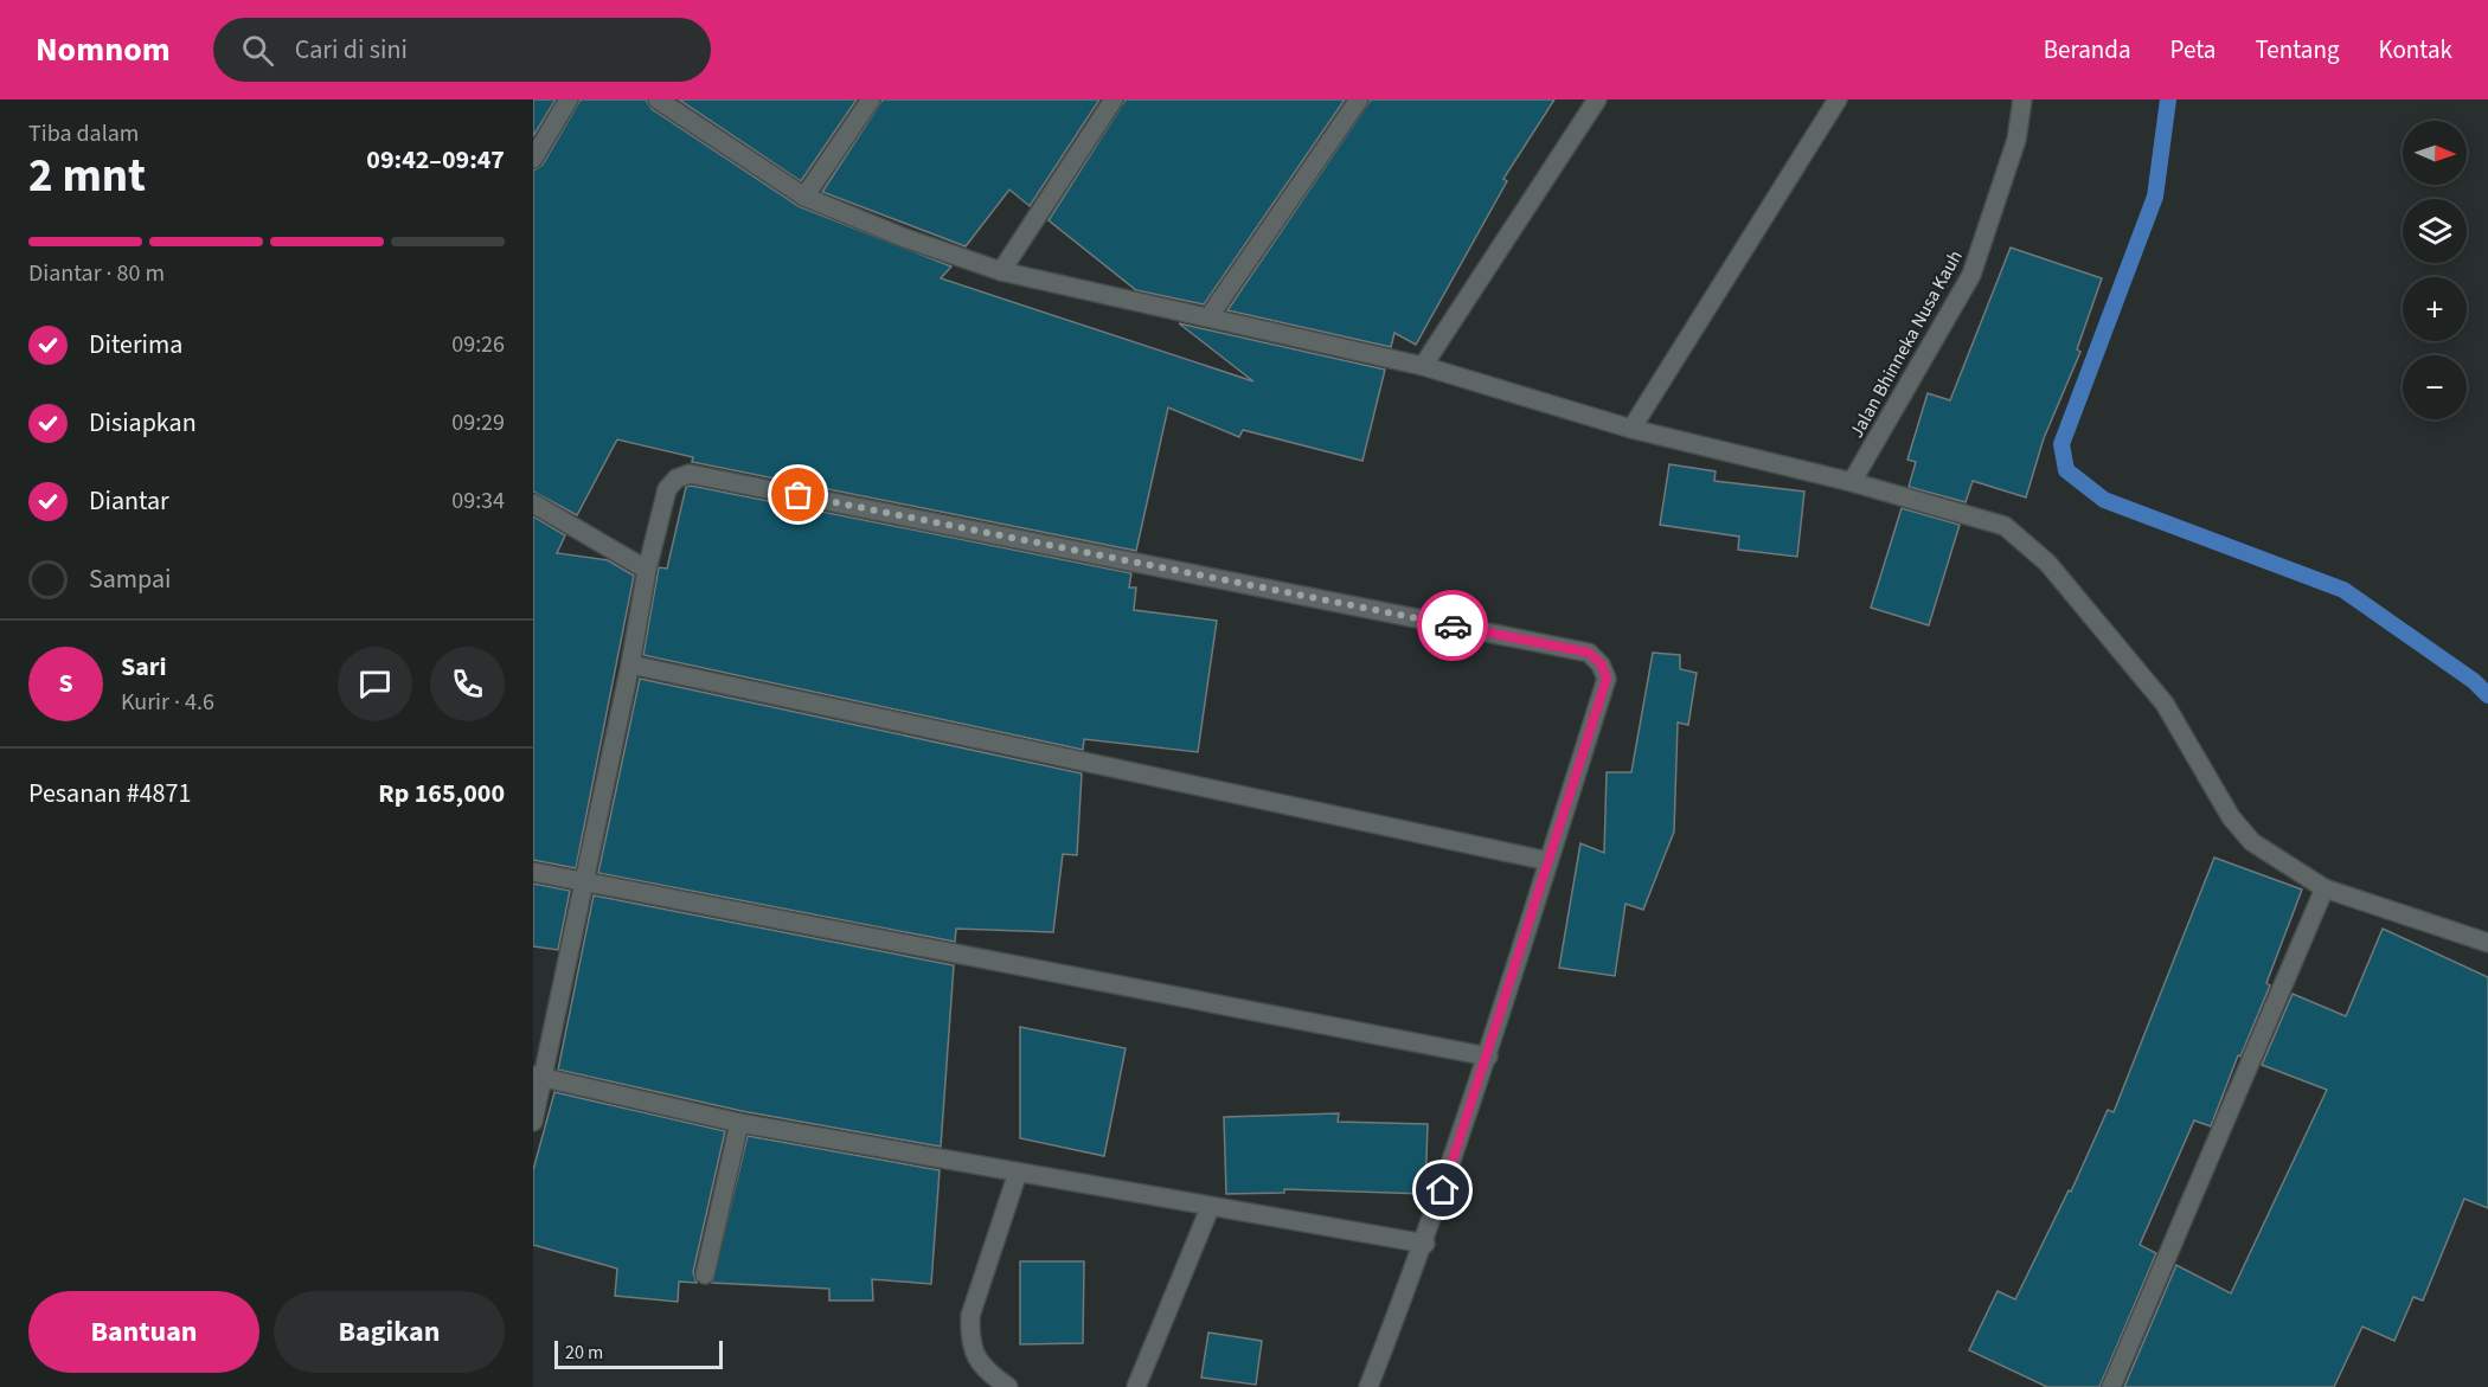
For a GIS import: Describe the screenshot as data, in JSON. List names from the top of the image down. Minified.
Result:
{"streets":{"street":["Jalan Bhinneka Nusa Kauh"]},"scale_bar":"20 m","north":"right","page":{"header":"Nomnom","search":"Cari di sini","nav":["Beranda","Peta","Tentang","Kontak"],"heading":["2 mnt","Tiba dalam","09:42–09:47"],"panel":["Sari","Kurir · 4.6","Pesanan #4871","Rp 165,000"],"map_buttons":["+","−"],"bar":"Diantar · 80 m","list":[["Diterima","09:26"],["Disiapkan","09:29"],["Diantar","09:34"],"Sampai"],"round":"S","buttons":["Bantuan","Bagikan"],"scale":"20 m"}}
